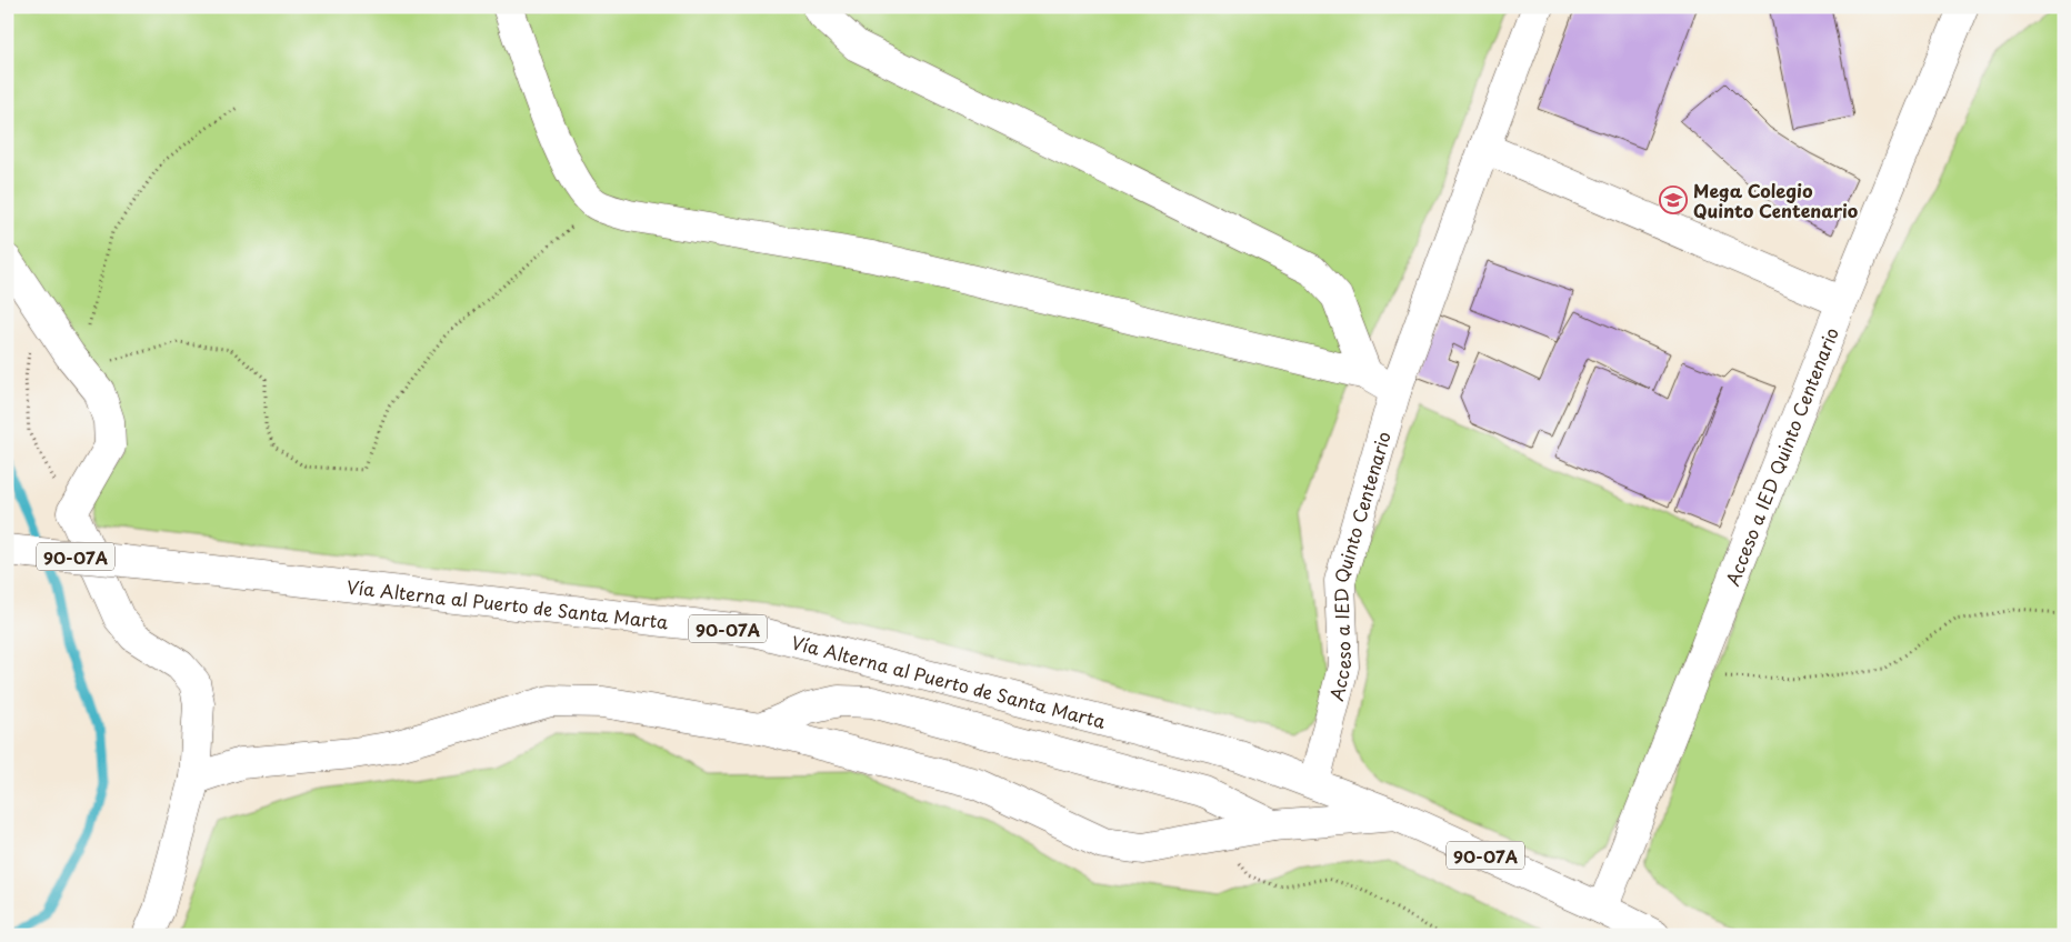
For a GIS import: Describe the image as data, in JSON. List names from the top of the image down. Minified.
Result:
{"streets":{"street":["Acceso a IED Quinto Centenario","90-07A","Vía Alterna al Puerto de Santa Marta"]},"crossings":[["Acceso a IED Quinto Centenario","Vía Alterna al Puerto de Santa Marta"]],"places":{"school or university":["Mega Colegio Quinto Centenario"]}}
